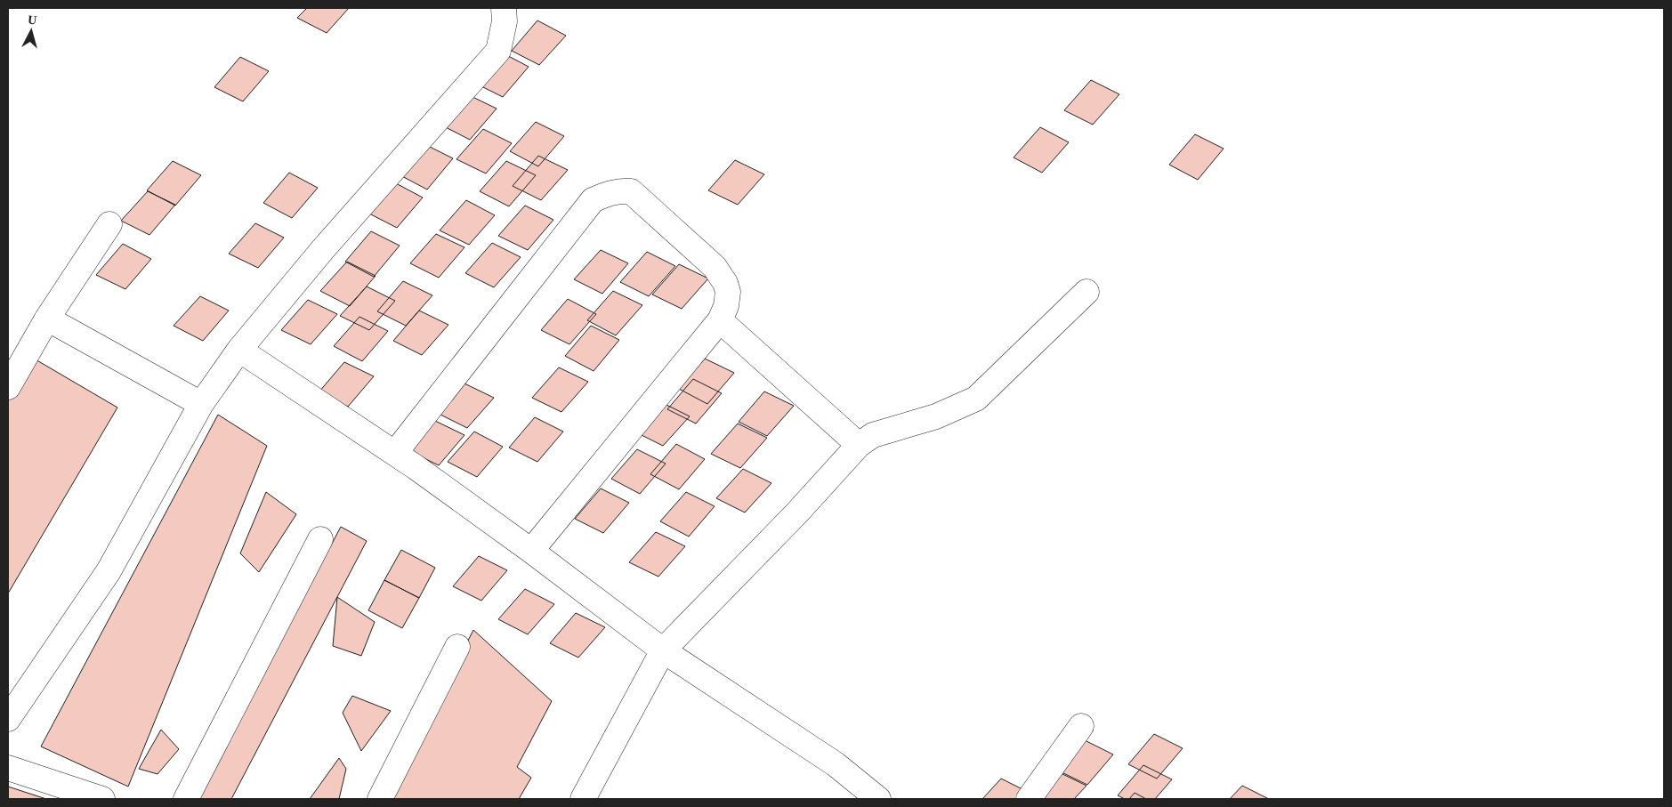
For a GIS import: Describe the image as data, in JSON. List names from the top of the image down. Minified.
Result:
{"north":"top"}
